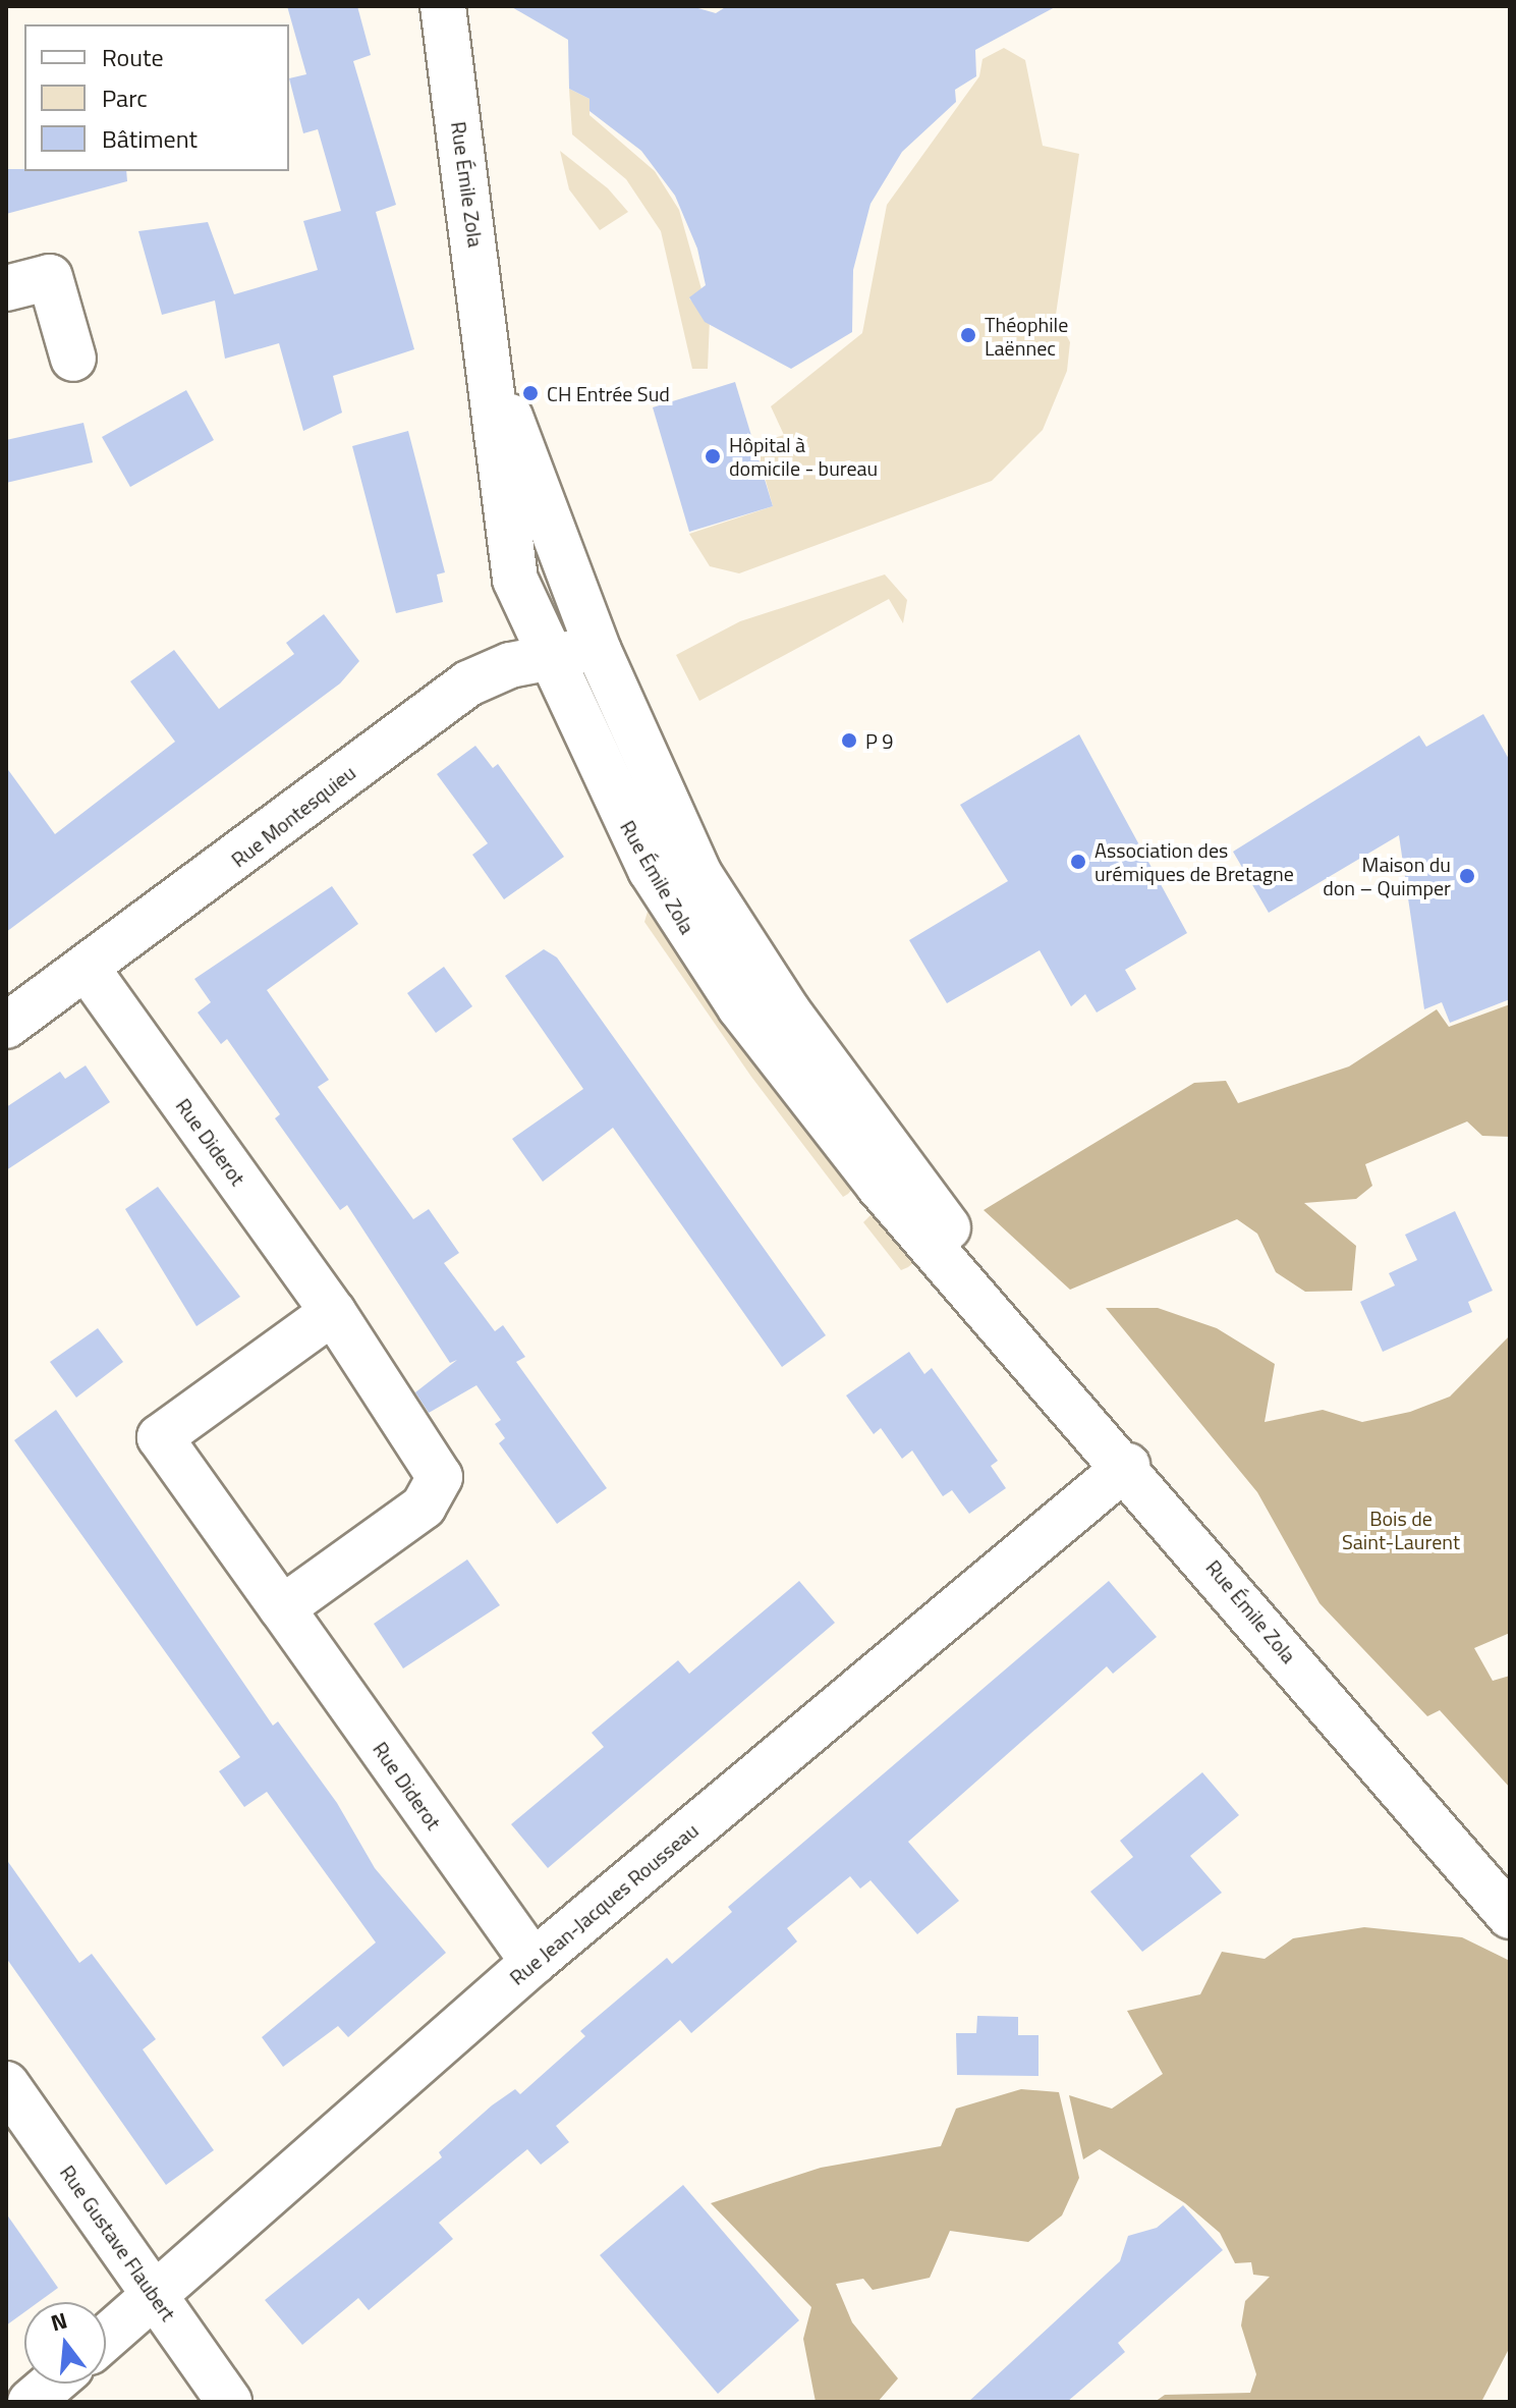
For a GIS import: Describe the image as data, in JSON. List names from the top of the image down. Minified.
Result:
{"streets":{"street":["Rue Émile Zola","Rue Montesquieu","Rue Diderot","Rue Jean-Jacques Rousseau","Rue Gustave Flaubert"]},"crossings":[["Rue Émile Zola","Rue Montesquieu"],["Rue Émile Zola","Rue Jean-Jacques Rousseau"],["Rue Montesquieu","Rue Diderot"],["Rue Diderot","Rue Jean-Jacques Rousseau"],["Rue Jean-Jacques Rousseau","Rue Gustave Flaubert"]],"parks":["Bois de Saint-Laurent"],"places":["Théophile Laënnec","CH Entrée Sud","Hôpital à domicile - bureau","P 9","Association des urémiques de Bretagne","Maison du don – Quimper"],"legend":["Route","Parc","Bâtiment"],"north":"top"}
